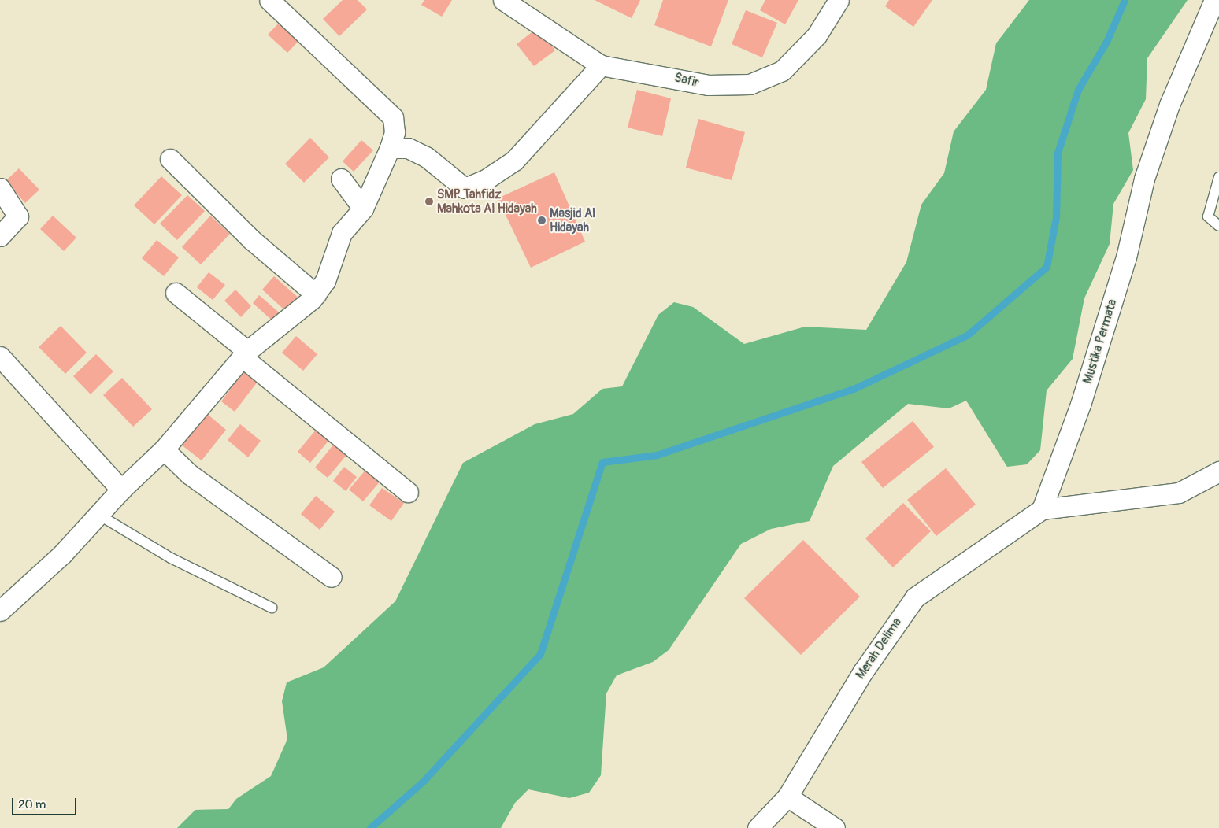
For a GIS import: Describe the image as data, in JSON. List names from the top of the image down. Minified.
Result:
{"streets":{"street":["Safir","Mustika Permata","Merah Delima"]},"crossings":[["Mustika Permata","Merah Delima"]],"places":["SMP Tahfidz Mahkota Al Hidayah","Masjid Al Hidayah"],"scale_bar":"20 m"}
